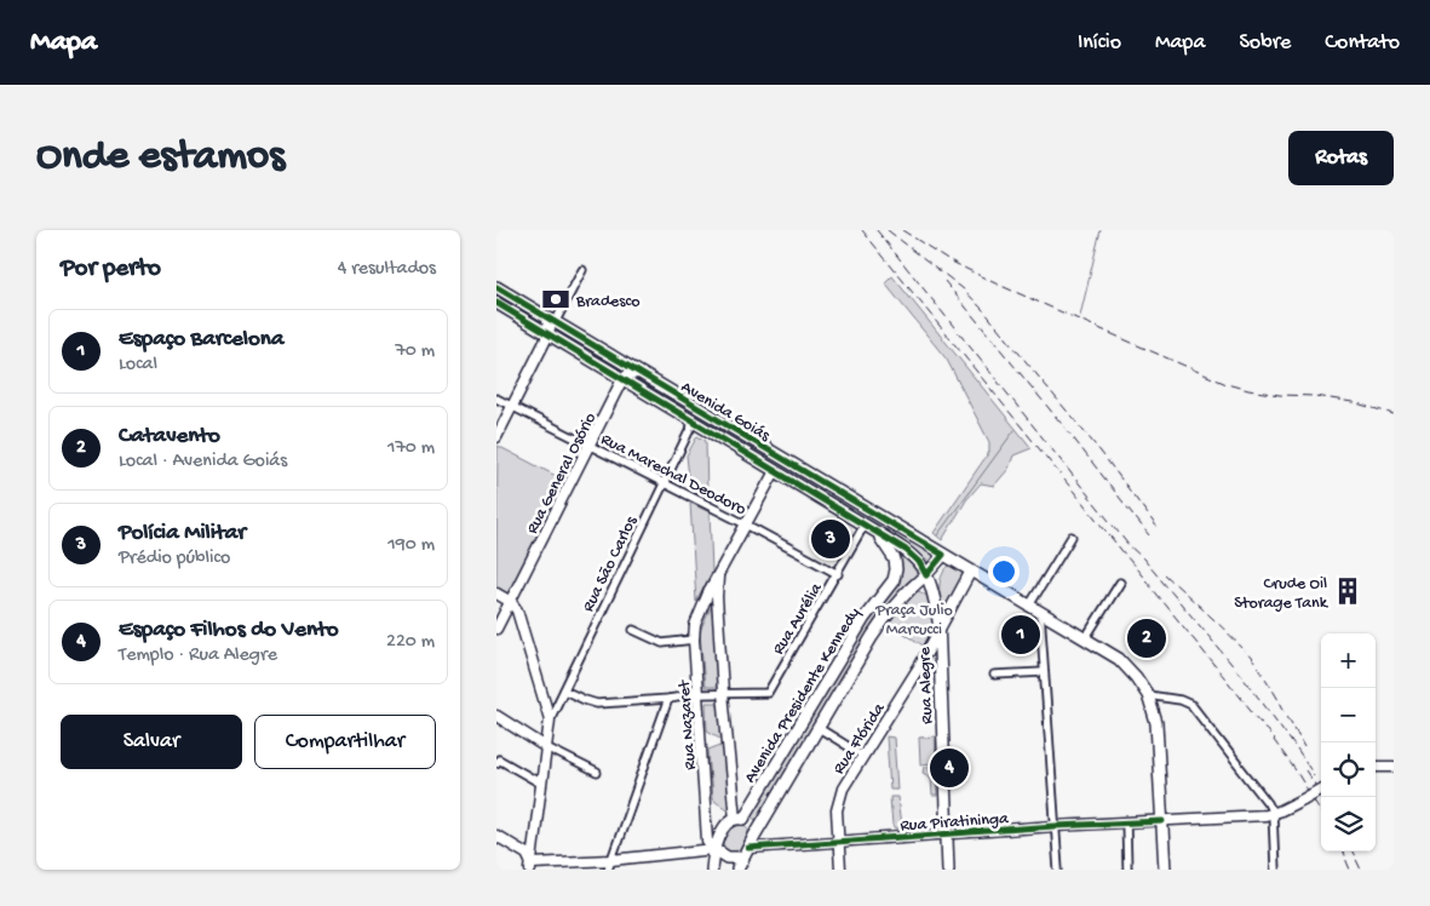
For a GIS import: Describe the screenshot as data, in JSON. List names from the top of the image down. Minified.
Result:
{"streets":{"main road":["Avenida Goiás","Rua Alegre","Avenida Presidente Kennedy"],"street":["Rua General Osório","Rua Marechal Deodoro","Rua São Carlos","Rua Aurélia","Rua Nazaret","Rua Flórida","Rua Piratininga"]},"crossings":[["Avenida Goiás","Rua General Osório"],["Avenida Goiás","Rua São Carlos"],["Avenida Goiás","Rua Aurélia"],["Avenida Goiás","Rua Alegre"],["Avenida Goiás","Avenida Presidente Kennedy"],["Avenida Goiás","Rua Nazaret"],["Avenida Goiás","Rua Flórida"],["Avenida Goiás","Rua Piratininga"],["Rua General Osório","Rua Marechal Deodoro"],["Rua Marechal Deodoro","Rua São Carlos"],["Rua Marechal Deodoro","Rua Aurélia"],["Rua Marechal Deodoro","Rua Nazaret"],["Rua Aurélia","Avenida Presidente Kennedy"],["Rua Alegre","Avenida Presidente Kennedy"],["Rua Alegre","Rua Flórida"],["Rua Alegre","Rua Piratininga"],["Avenida Presidente Kennedy","Rua Nazaret"],["Avenida Presidente Kennedy","Rua Piratininga"],["Rua Nazaret","Rua Piratininga"],["Rua Flórida","Rua Piratininga"]],"parks":["Praça Julio Marcucci"],"places":{"bank":["Bradesco"],"building":["Crude Oil Storage Tank"]},"page":{"header":"Mapa","nav":["Início","Mapa","Sobre","Contato"],"buttons":["Rotas",["Salvar","Compartilhar"]],"title":"Onde estamos","heading":["Por perto","4 resultados"],"list":[{"mark":"1","name":"Espaço Barcelona","note":"Local","value":"70 m"},{"mark":"2","name":"Catavento","note":"Local · Avenida Goiás","value":"170 m"},{"mark":"3","name":"Polícia Militar","note":"Prédio público","value":"190 m"},{"mark":"4","name":"Espaço Filhos do Vento","note":"Templo · Rua Alegre","value":"220 m"}],"pins":["3","1","2","4"],"map_buttons":["+","−"]}}
